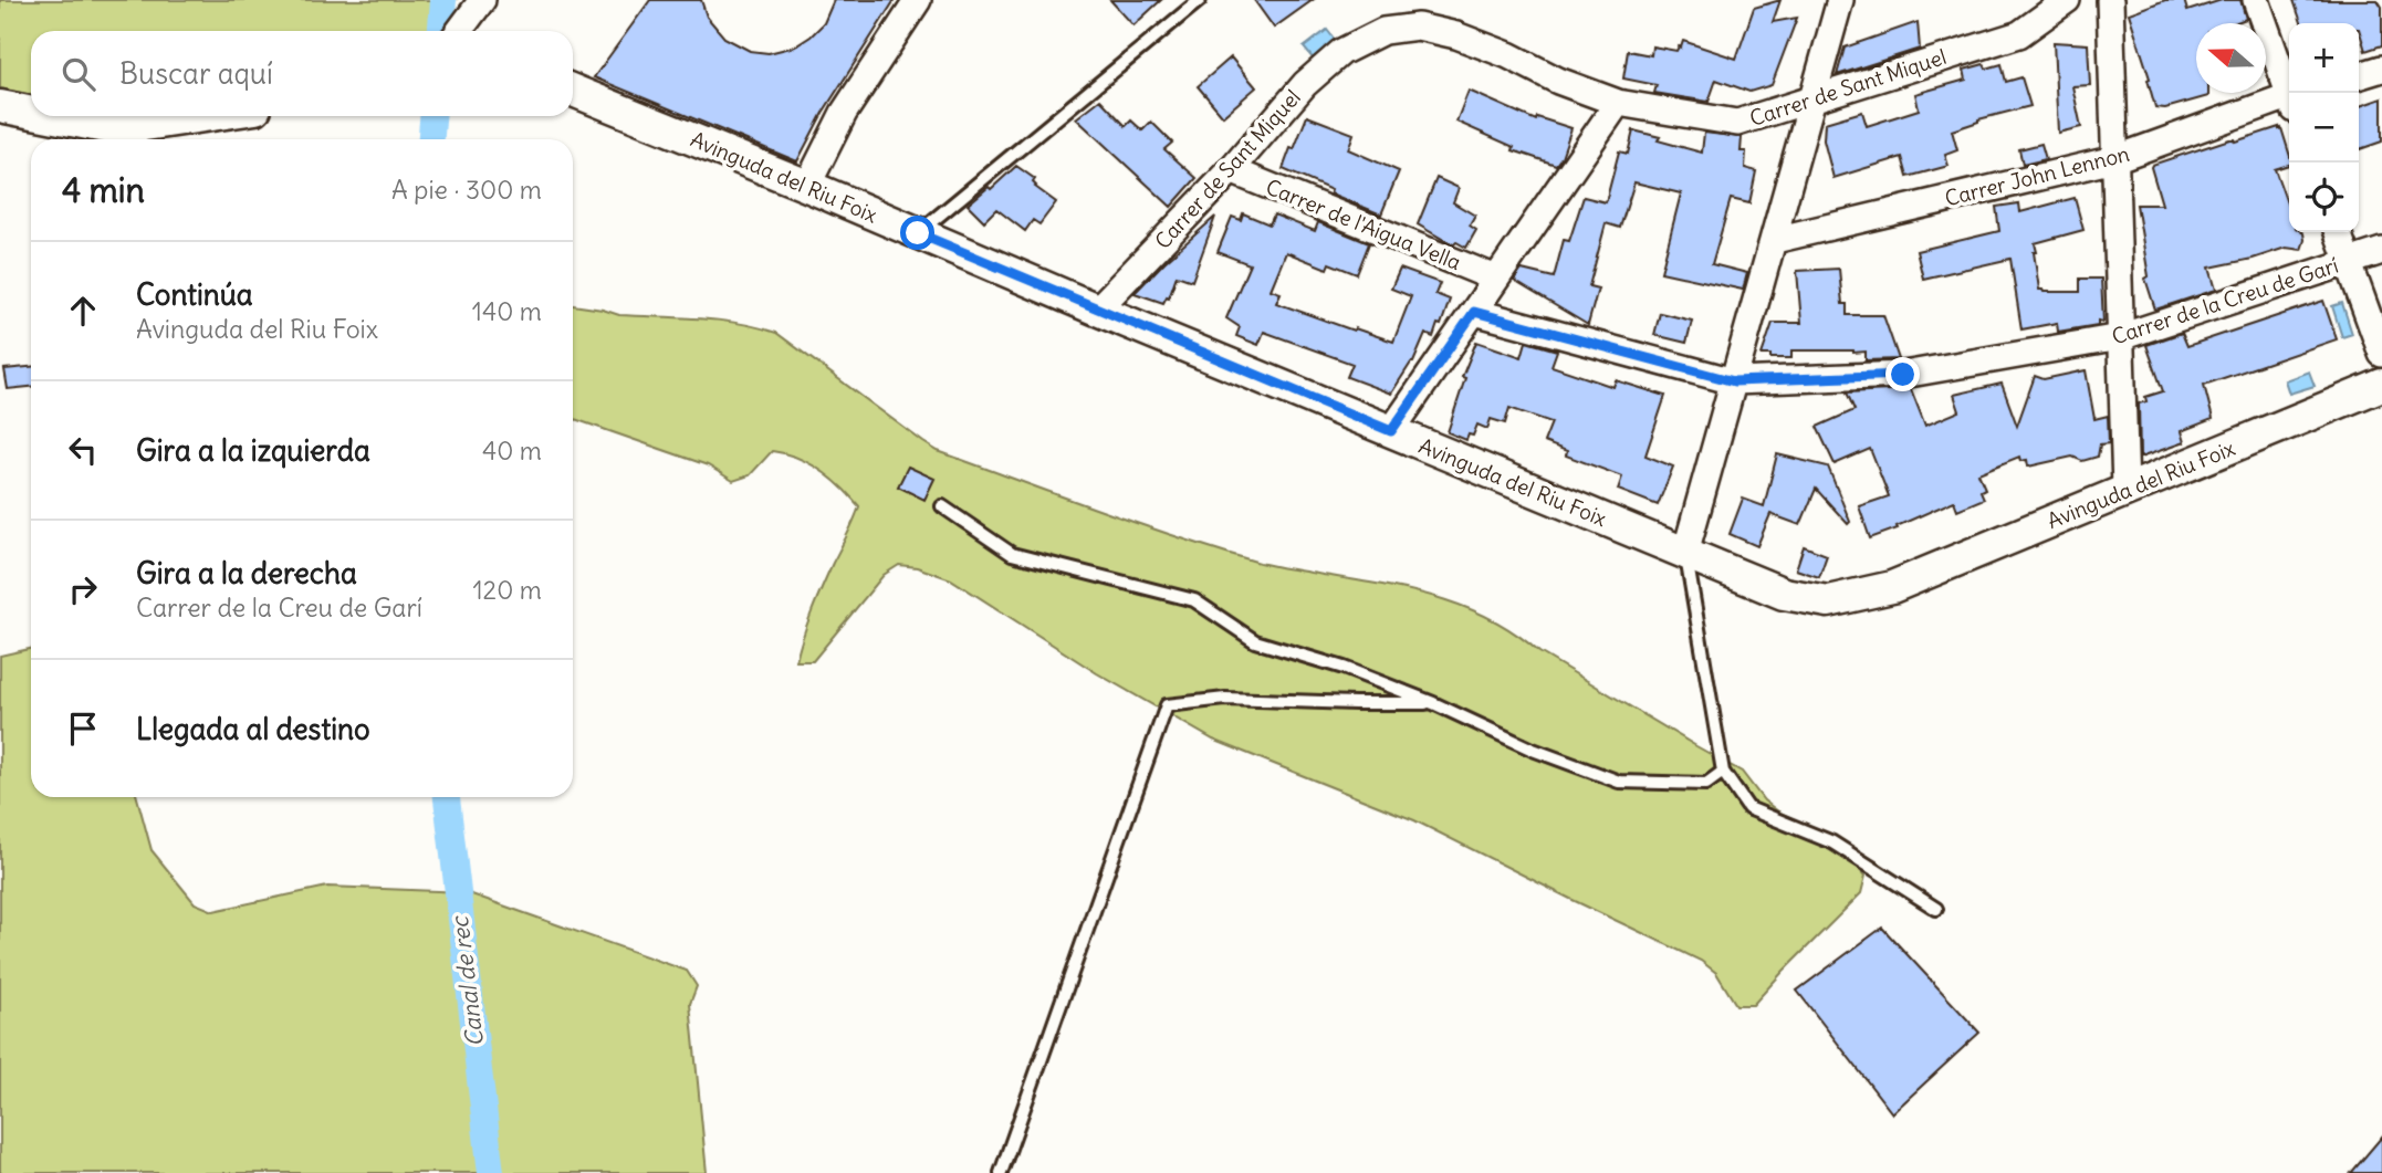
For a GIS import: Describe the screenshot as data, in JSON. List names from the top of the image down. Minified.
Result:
{"streets":{"street":["Carrer de Sant Miquel","Carrer John Lennon","Avinguda del Riu Foix","Carrer de l'Aigua Vella","Carrer de la Creu de Garí"]},"crossings":[["Carrer de Sant Miquel","Avinguda del Riu Foix"],["Carrer de Sant Miquel","Carrer de l'Aigua Vella"]],"water":["Canal de rec"],"north":"left","page":{"map_buttons":["+","−"],"search":"Buscar aquí","heading":["4 min","A pie · 300 m"],"list":[["Continúa","Avinguda del Riu Foix","140 m"],["Gira a la izquierda","40 m"],["Gira a la derecha","Carrer de la Creu de Garí","120 m"],"Llegada al destino"]}}
